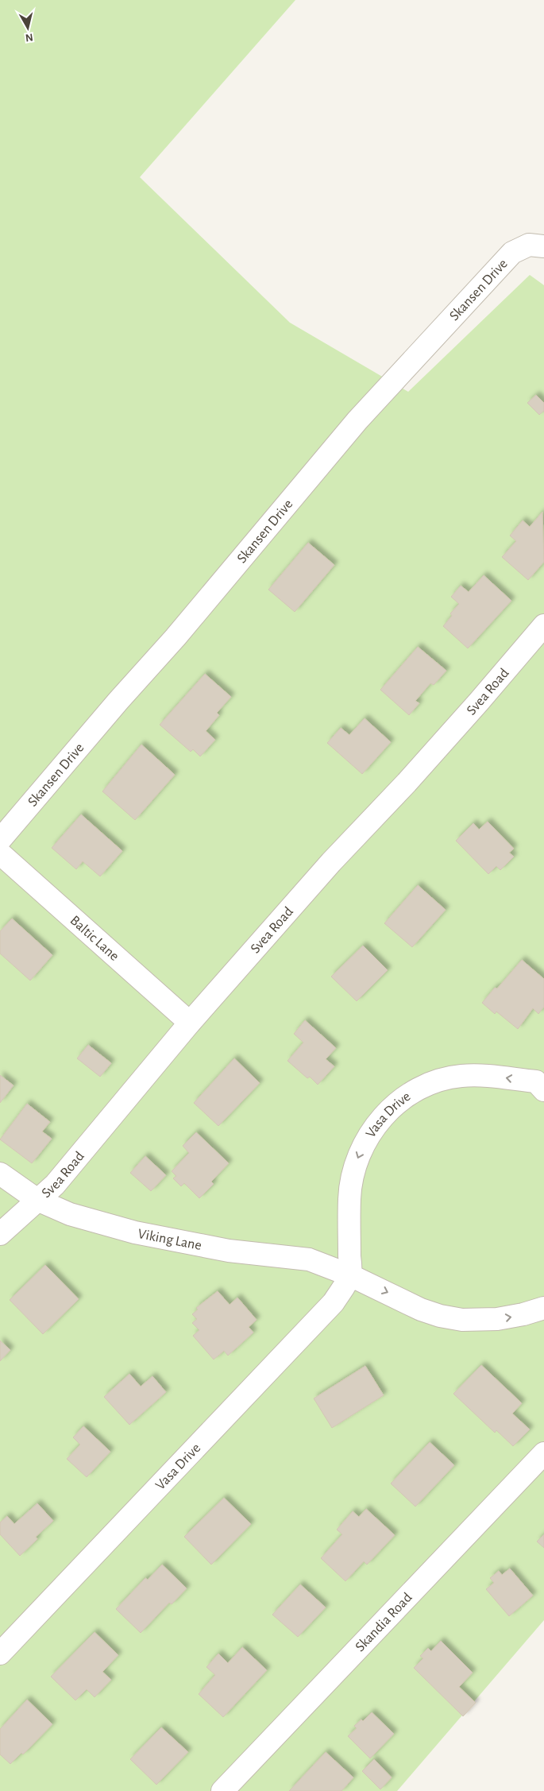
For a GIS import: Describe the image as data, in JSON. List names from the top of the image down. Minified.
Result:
{"streets":{"street":["Skansen Drive","Svea Road","Baltic Lane","Vasa Drive","Viking Lane","Skandia Road"]},"crossings":[["Svea Road","Baltic Lane"],["Svea Road","Viking Lane"],["Vasa Drive","Viking Lane"]],"north":"bottom"}
